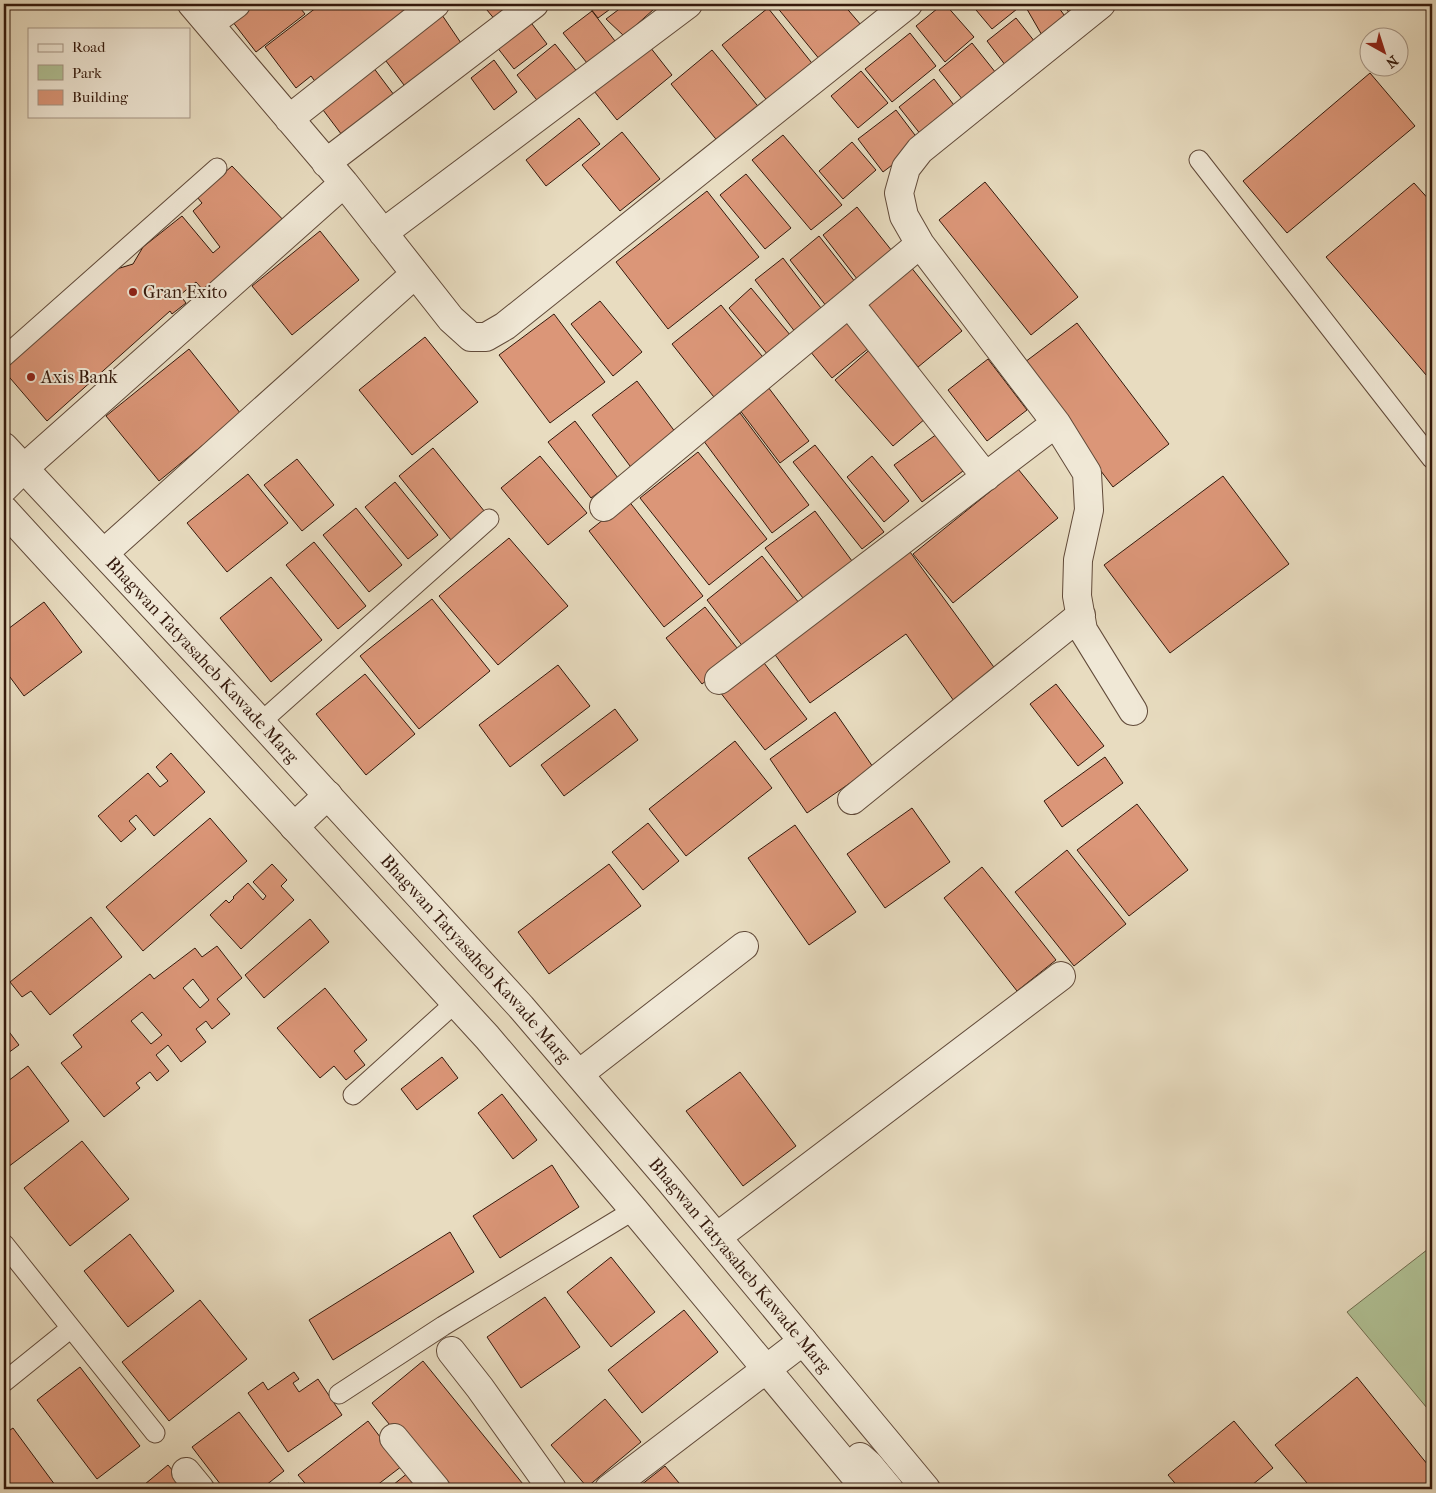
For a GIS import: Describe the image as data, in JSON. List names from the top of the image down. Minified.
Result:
{"streets":{"street":["Bhagwan Tatyasaheb Kawade Marg"]},"places":["Gran Exito","Axis Bank"],"legend":["Road","Park","Building"],"north":"bottom right"}
